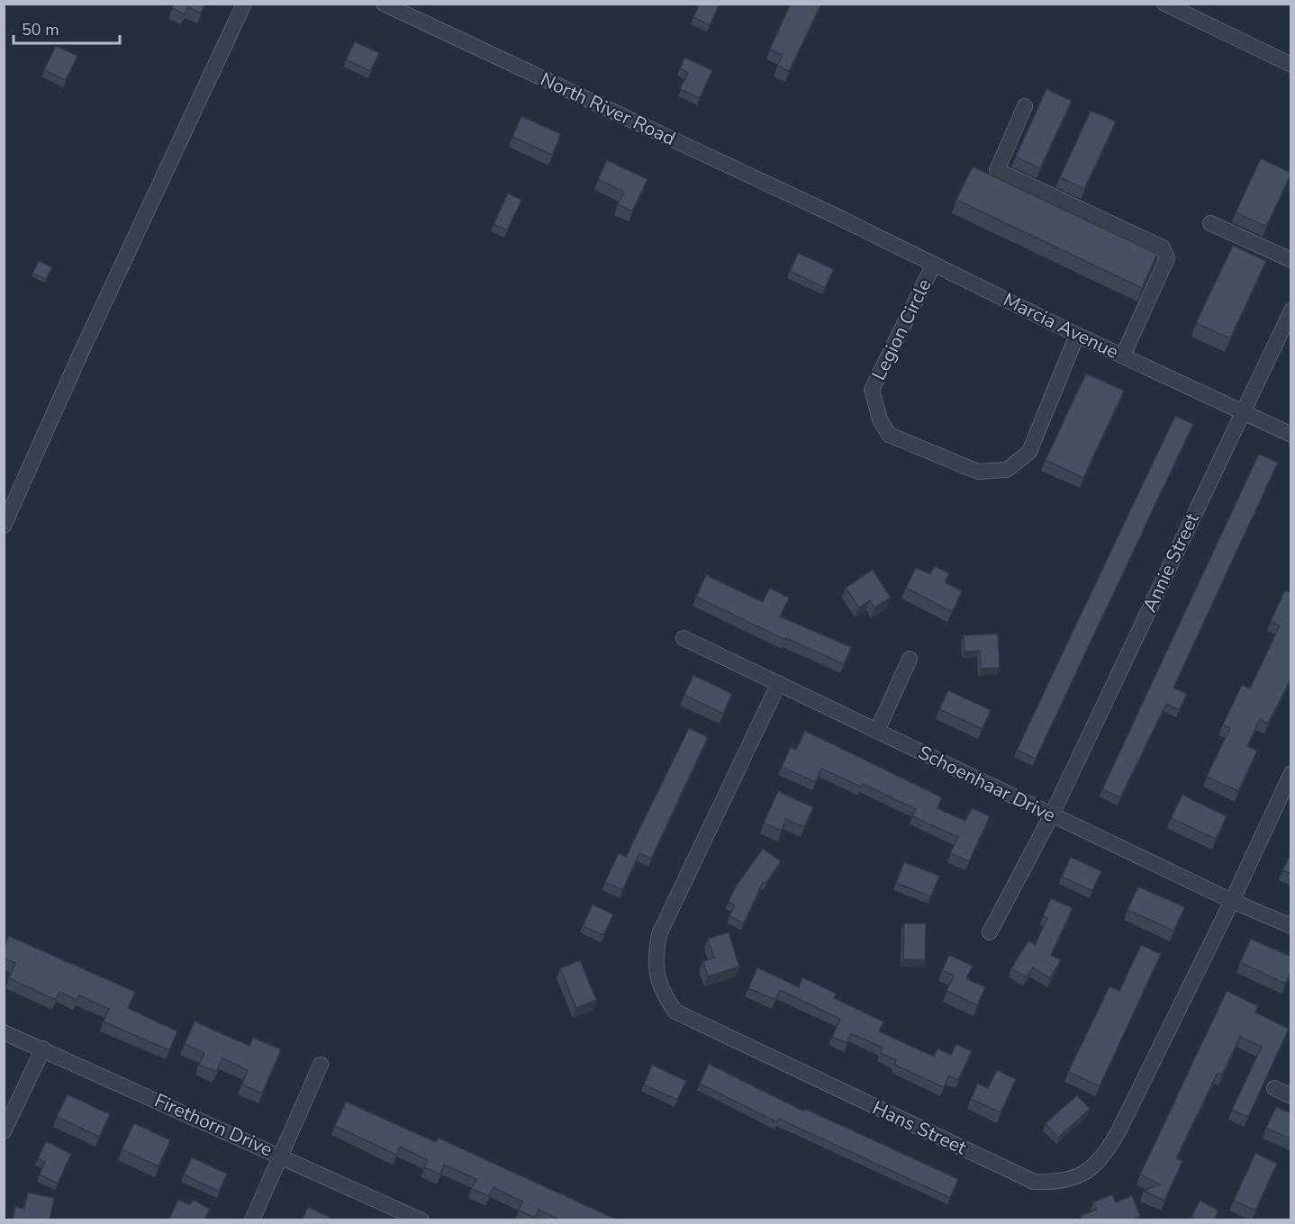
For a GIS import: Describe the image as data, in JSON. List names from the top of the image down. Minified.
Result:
{"streets":{"street":["North River Road","Marcia Avenue","Legion Circle","Annie Street","Schoenhaar Drive","Firethorn Drive","Hans Street"]},"crossings":[["North River Road","Marcia Avenue"],["Marcia Avenue","Legion Circle"],["Marcia Avenue","Annie Street"],["Annie Street","Schoenhaar Drive"],["Schoenhaar Drive","Hans Street"]],"scale_bar":"50 m"}
